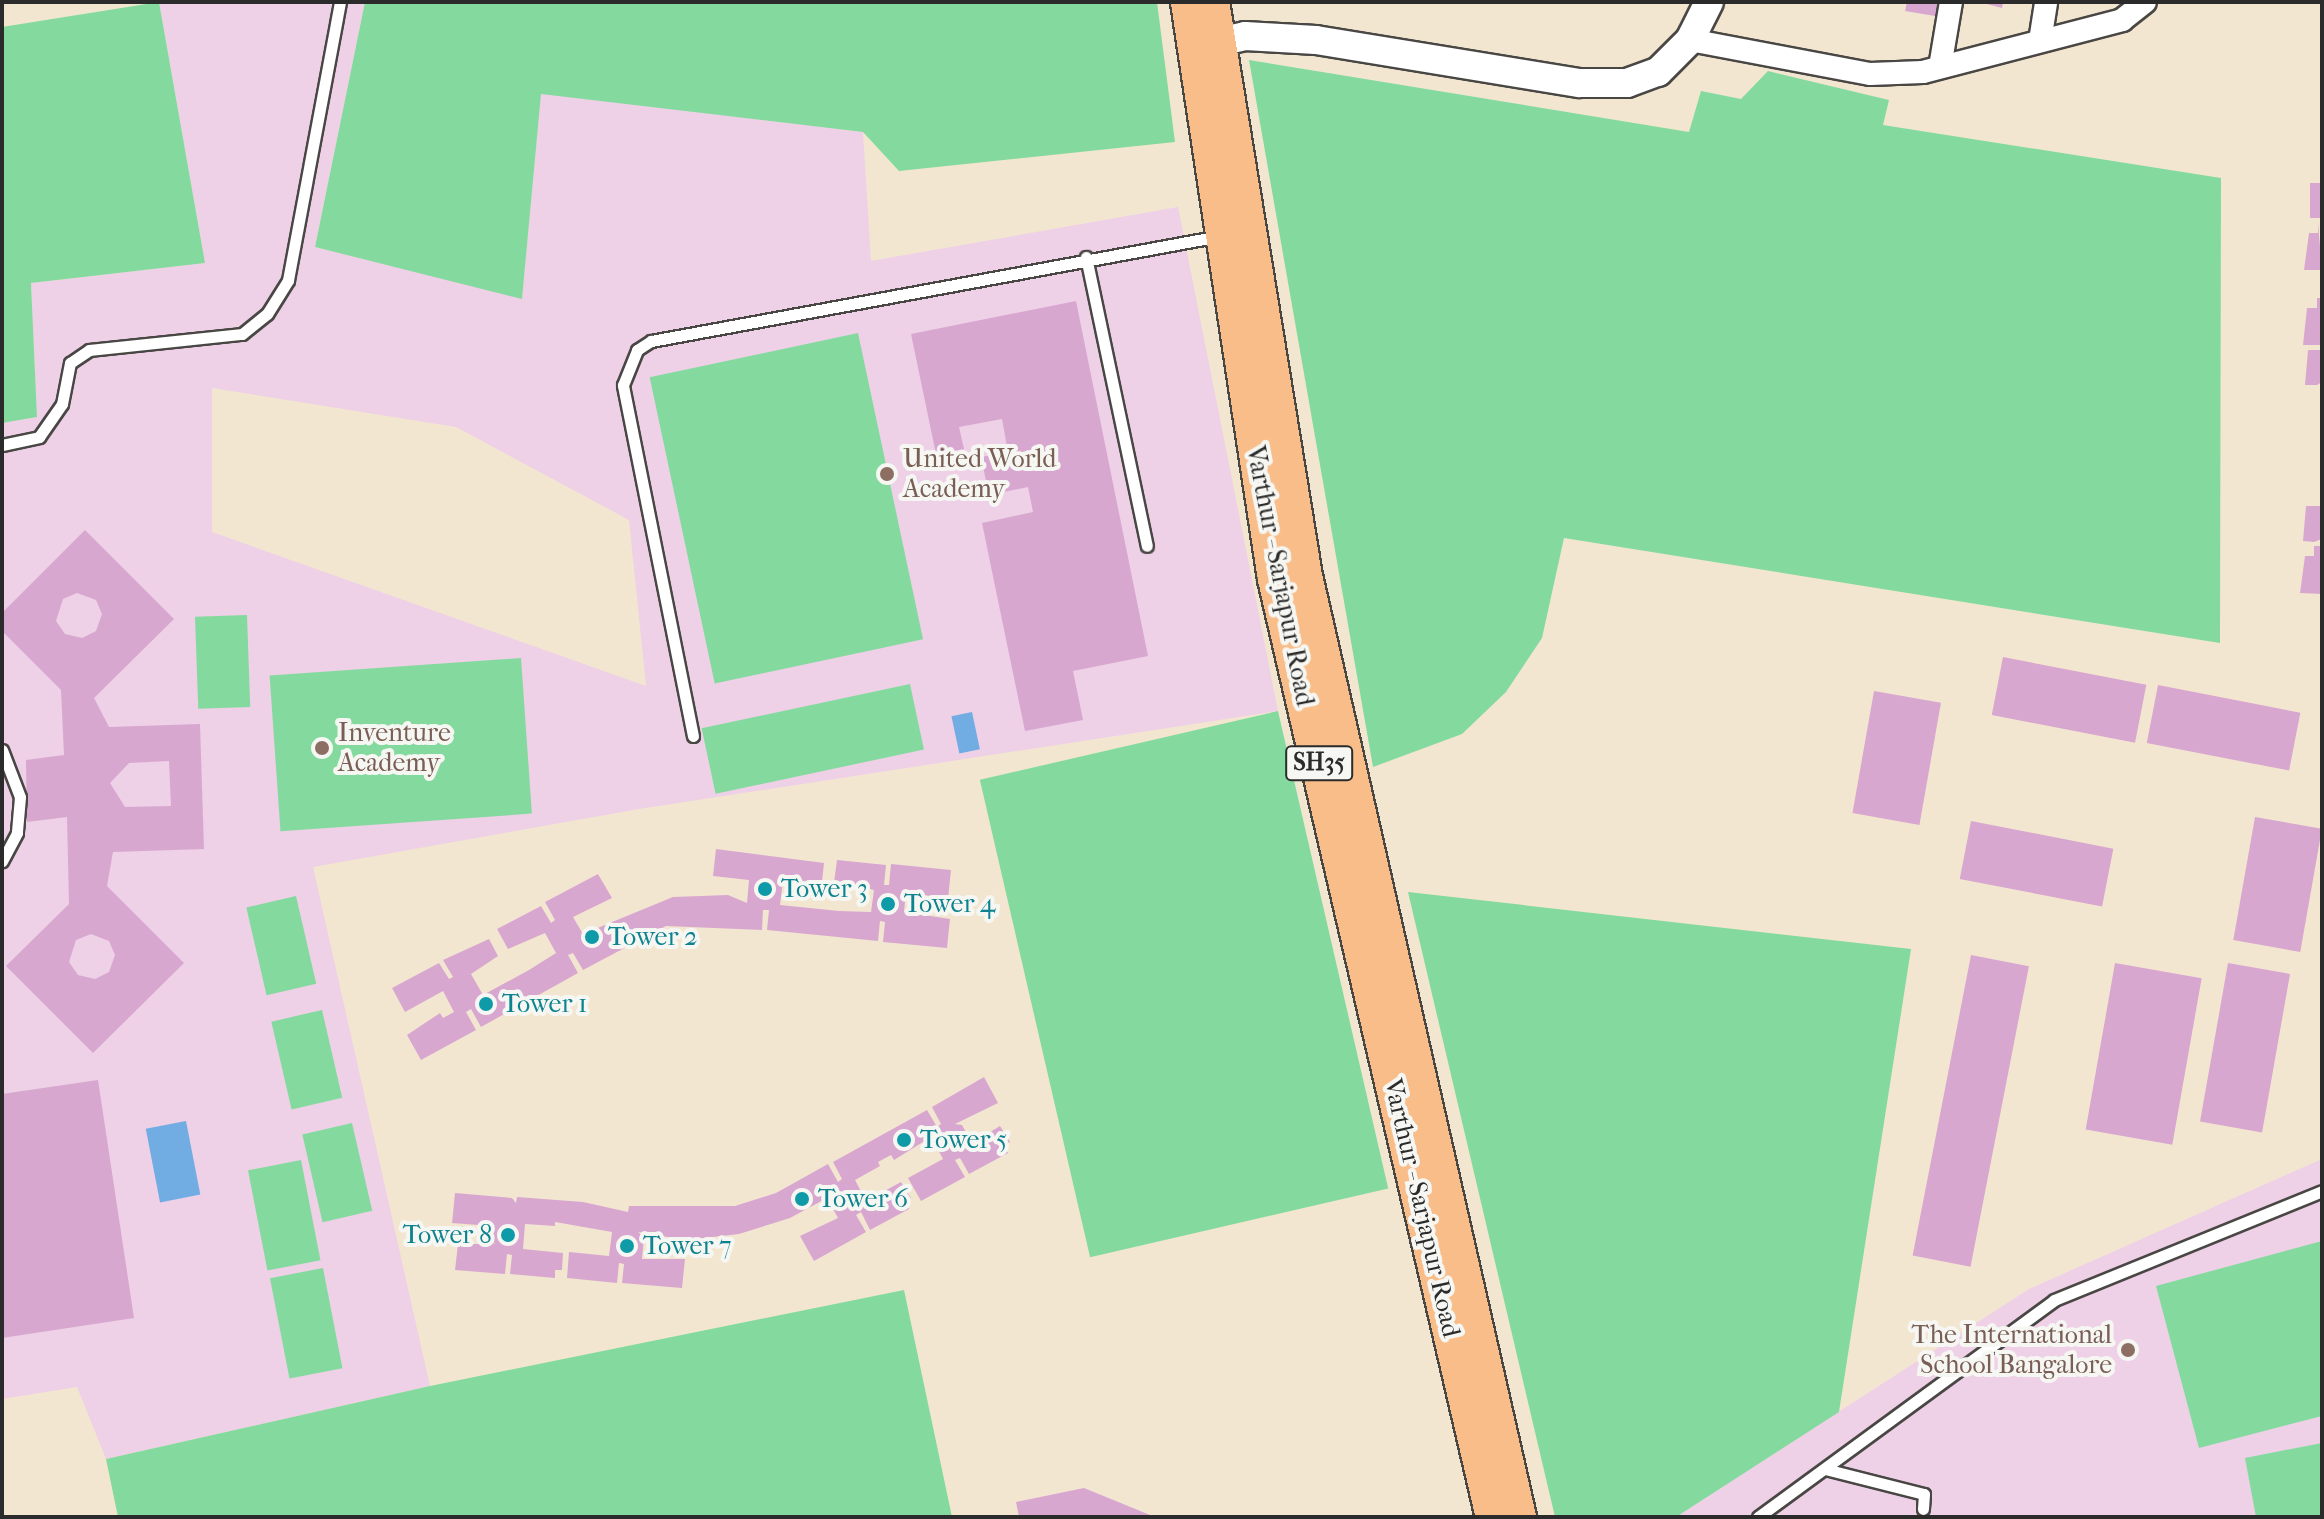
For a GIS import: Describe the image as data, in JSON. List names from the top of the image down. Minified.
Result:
{"streets":{"main road":["Varthur - Sarjapur Road","SH35"]},"places":["United World Academy","Inventure Academy","Tower 3","Tower 4","Tower 2","Tower 1","Tower 5","Tower 6","Tower 8","Tower 7","The International School Bangalore"]}
